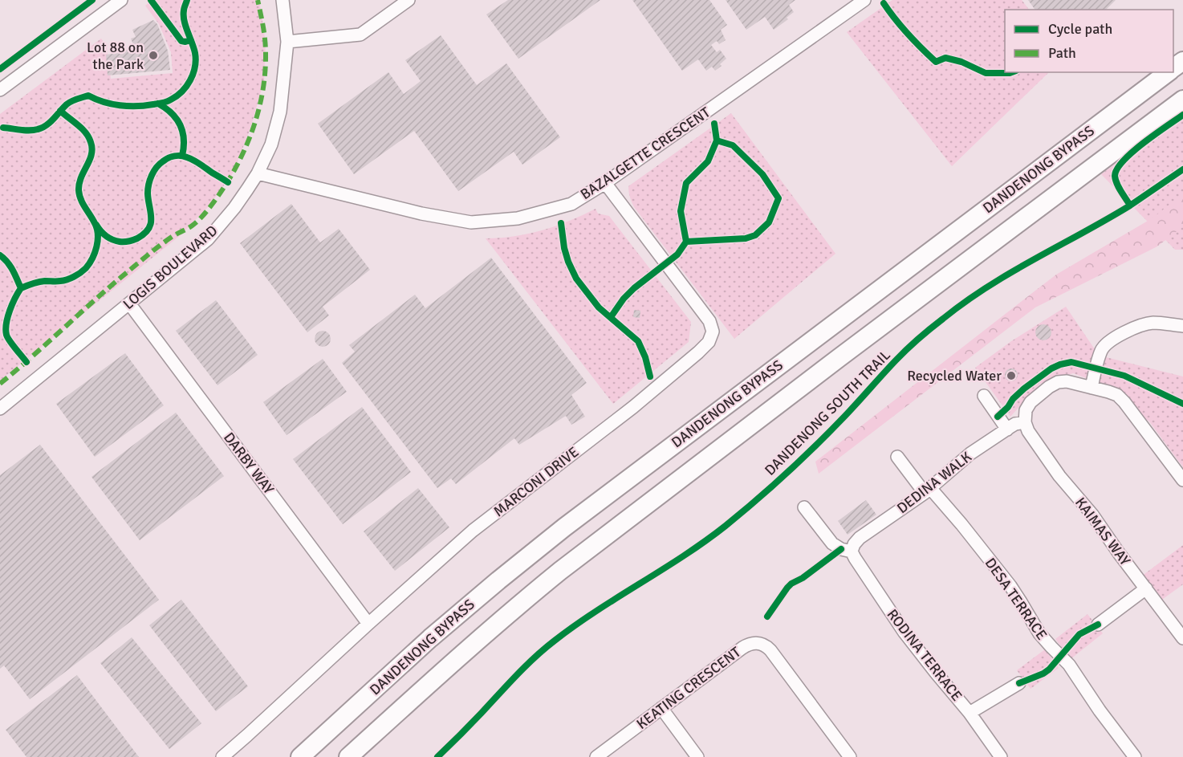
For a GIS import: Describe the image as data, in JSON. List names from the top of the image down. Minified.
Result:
{"streets":{"highway":["DANDENONG BYPASS"],"street":["BAZALGETTE CRESCENT","LOGIS BOULEVARD","DARBY WAY","MARCONI DRIVE","DEDINA WALK","KAIMAS WAY","DESA TERRACE","RODINA TERRACE","KEATING CRESCENT"],"cycle path":["DANDENONG SOUTH TRAIL"]},"crossings":[["BAZALGETTE CRESCENT","LOGIS BOULEVARD"],["BAZALGETTE CRESCENT","MARCONI DRIVE"],["LOGIS BOULEVARD","DARBY WAY"],["DARBY WAY","MARCONI DRIVE"],["DEDINA WALK","KAIMAS WAY"],["DEDINA WALK","DESA TERRACE"],["DEDINA WALK","RODINA TERRACE"]],"places":["Lot 88 on the Park","Recycled Water"],"legend":["Cycle path","Path"]}
